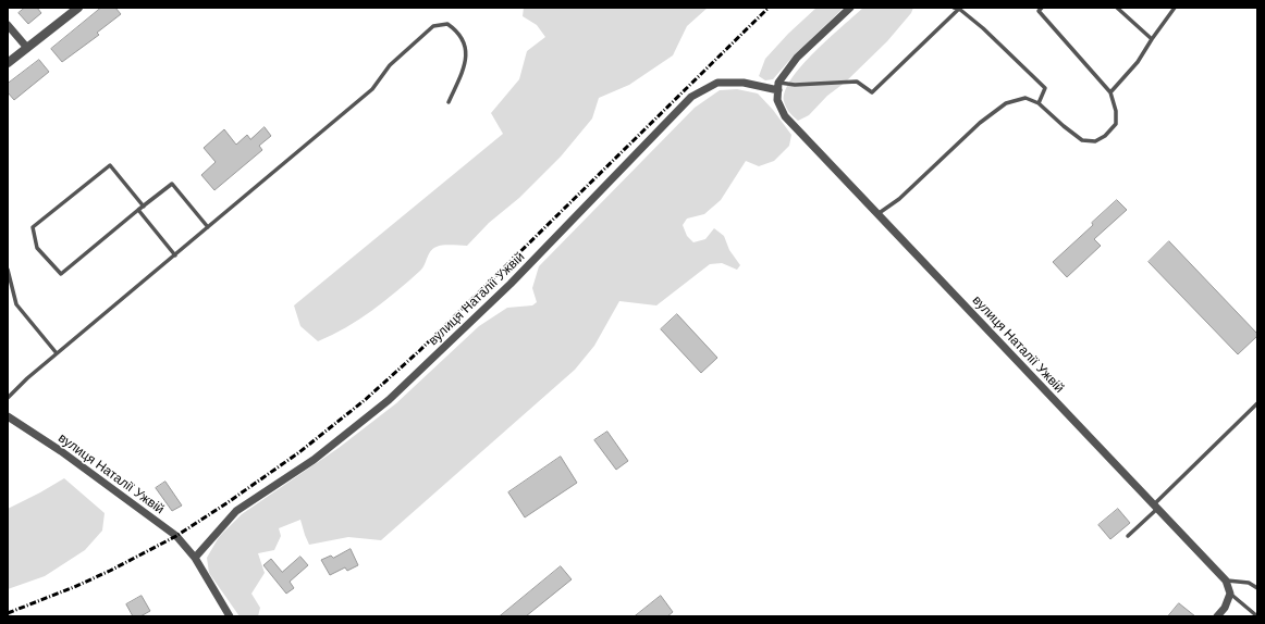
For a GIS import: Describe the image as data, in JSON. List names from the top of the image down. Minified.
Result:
{"streets":{"street":["вулиця Наталії Ужвій"]}}
